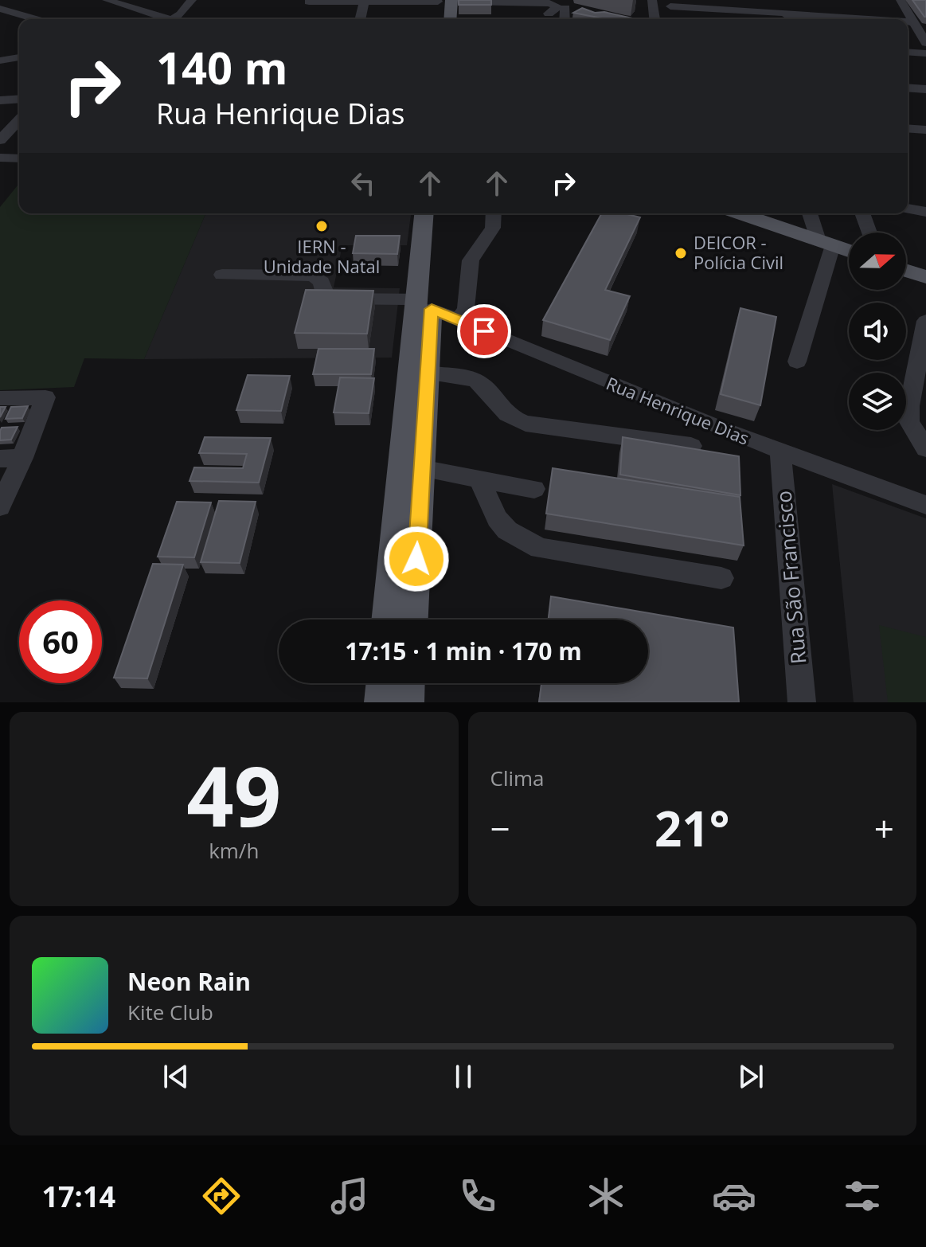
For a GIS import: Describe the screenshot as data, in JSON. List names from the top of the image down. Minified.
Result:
{"streets":{"street":["Rua Henrique Dias","Rua São Francisco"]},"crossings":[["Rua Henrique Dias","Rua São Francisco"]],"places":["IERN - Unidade Natal","DEICOR - Polícia Civil"],"north":"right","page":{"turn":["140 m","Rua Henrique Dias"],"limit":"60","trip":"17:15 · 1 min · 170 m","tile":[["49","km/h"],"Clima"],"heat":["−","21°","+"],"song":["Neon Rain","Kite Club"],"tabs":"17:14"}}
